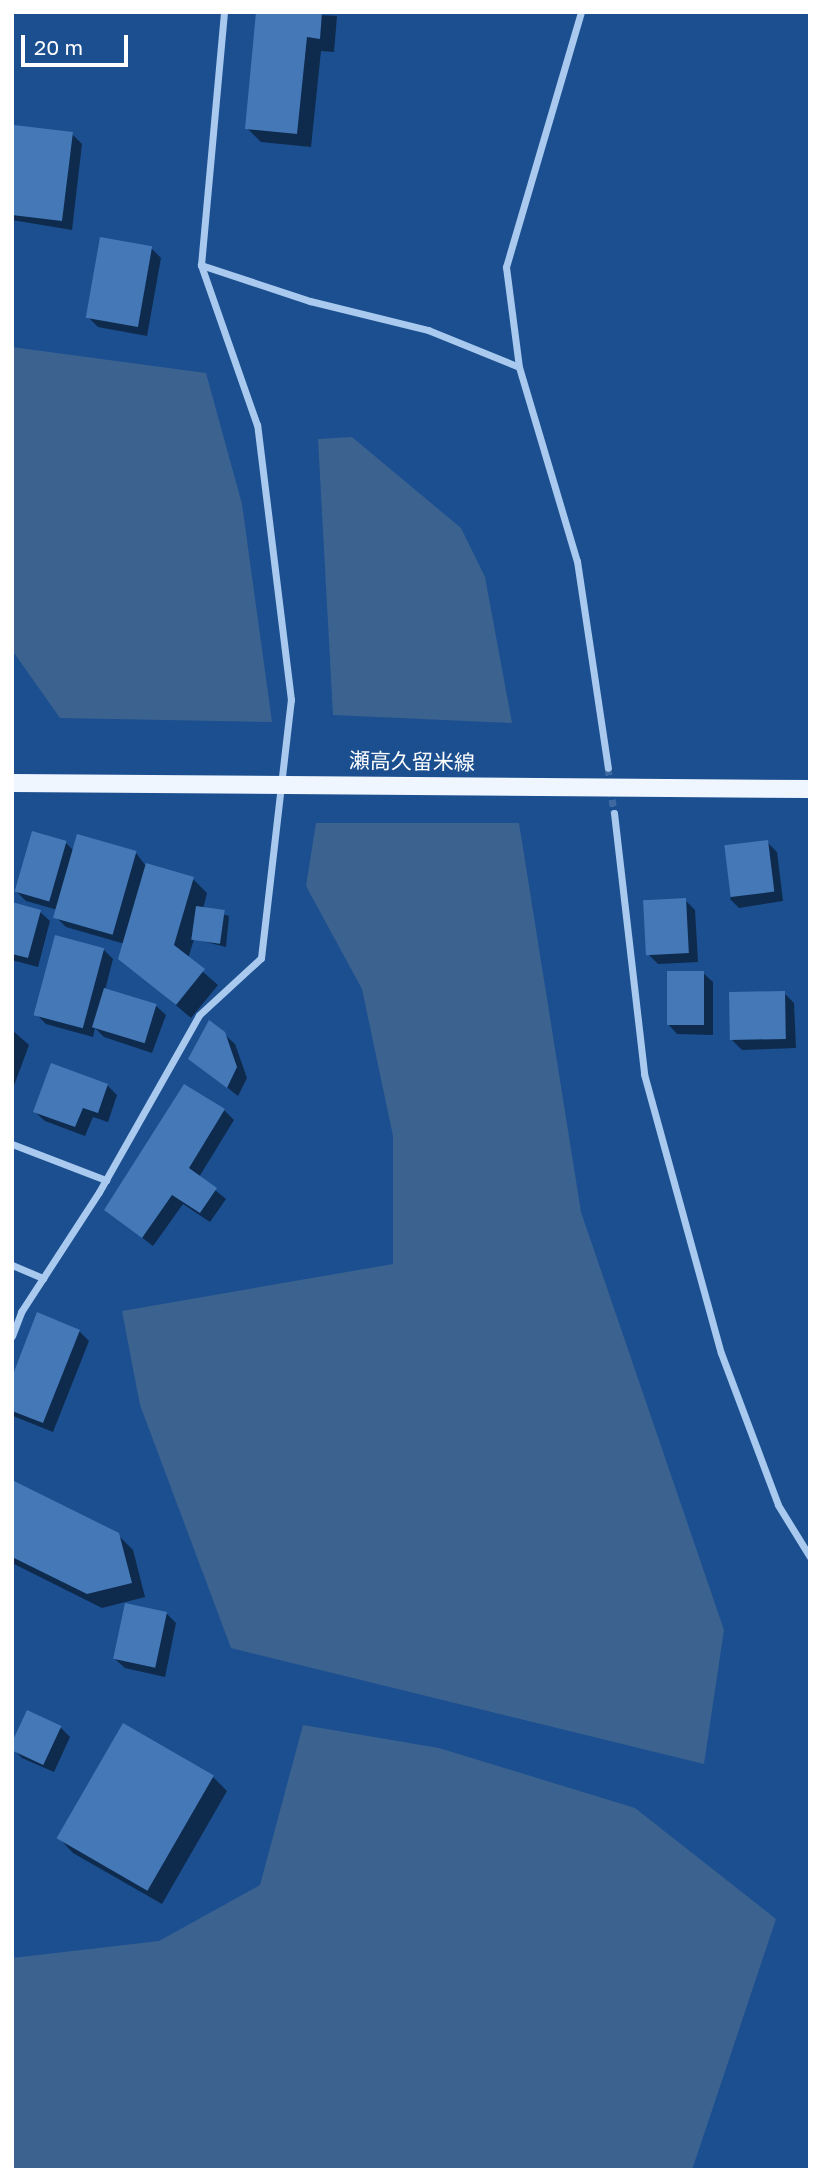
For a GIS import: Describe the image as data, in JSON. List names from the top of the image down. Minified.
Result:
{"streets":{"main road":["瀬高久留米線"]},"scale_bar":"20 m"}
